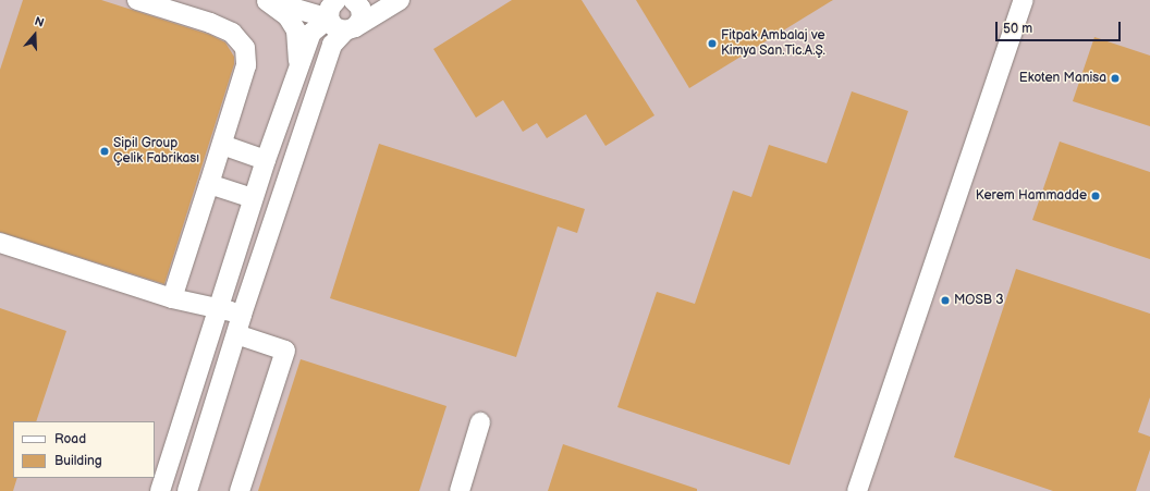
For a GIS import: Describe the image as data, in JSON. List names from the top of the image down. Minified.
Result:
{"places":["Fitpak Ambalaj ve Kimya San.Tic.A.Ş.","Ekoten Manisa","Sipil Group Çelik Fabrikası","Kerem Hammadde","MOSB 3"],"legend":["Road","Building"],"scale_bar":"50 m","north":"top"}
